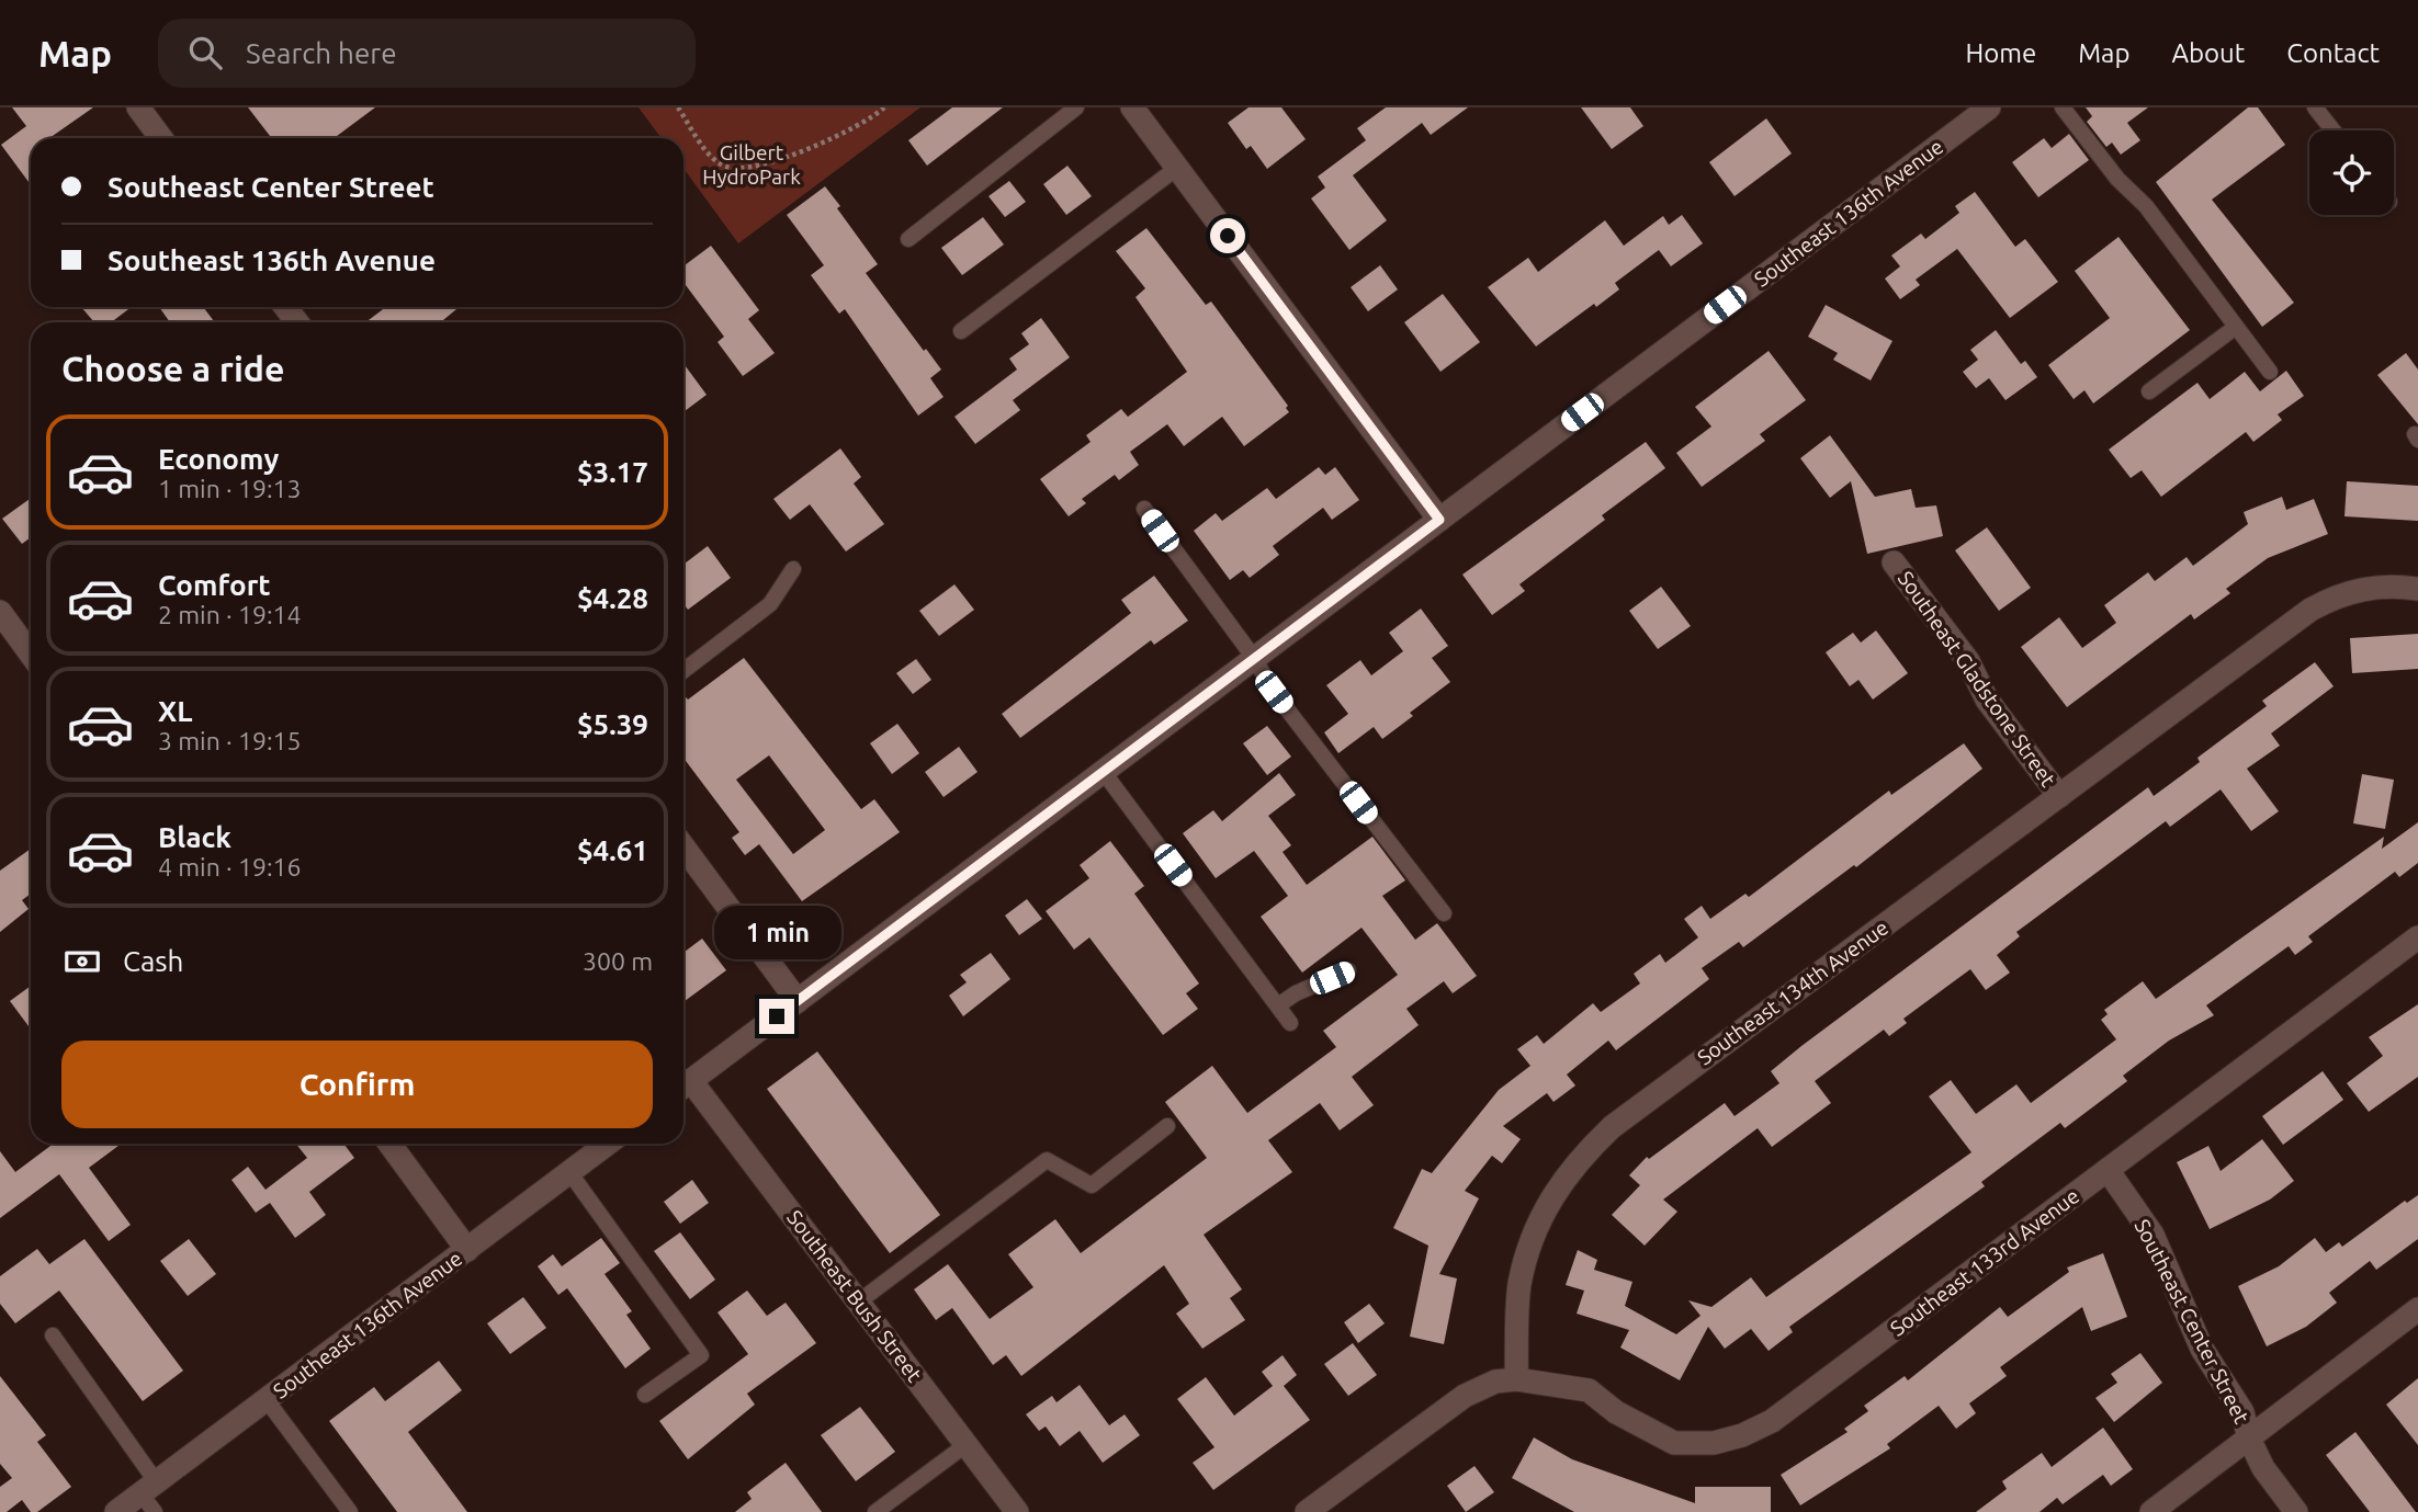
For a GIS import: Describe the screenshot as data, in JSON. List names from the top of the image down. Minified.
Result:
{"streets":{"street":["Southeast 136th Avenue","Southeast Gladstone Street","Southeast 134th Avenue","Southeast 133rd Avenue","Southeast Bush Street","Southeast Center Street"]},"crossings":[["Southeast 136th Avenue","Southeast Bush Street"],["Southeast Gladstone Street","Southeast 134th Avenue"],["Southeast 134th Avenue","Southeast 133rd Avenue"],["Southeast 133rd Avenue","Southeast Center Street"]],"parks":["Gilbert HydroPark"],"page":{"header":"Map","search":"Search here","nav":["Home","Map","About","Contact"],"banner":["Southeast Center Street","Southeast 136th Avenue"],"heading":"Choose a ride","list":[{"name":"Economy","note":"1 min · 19:13","value":"$3.17"},{"name":"Comfort","note":"2 min · 19:14","value":"$4.28"},{"name":"XL","note":"3 min · 19:15","value":"$5.39"},{"name":"Black","note":"4 min · 19:16","value":"$4.61"}],"bubble":"1 min","pay":["Cash","300 m"],"buttons":"Confirm"}}
